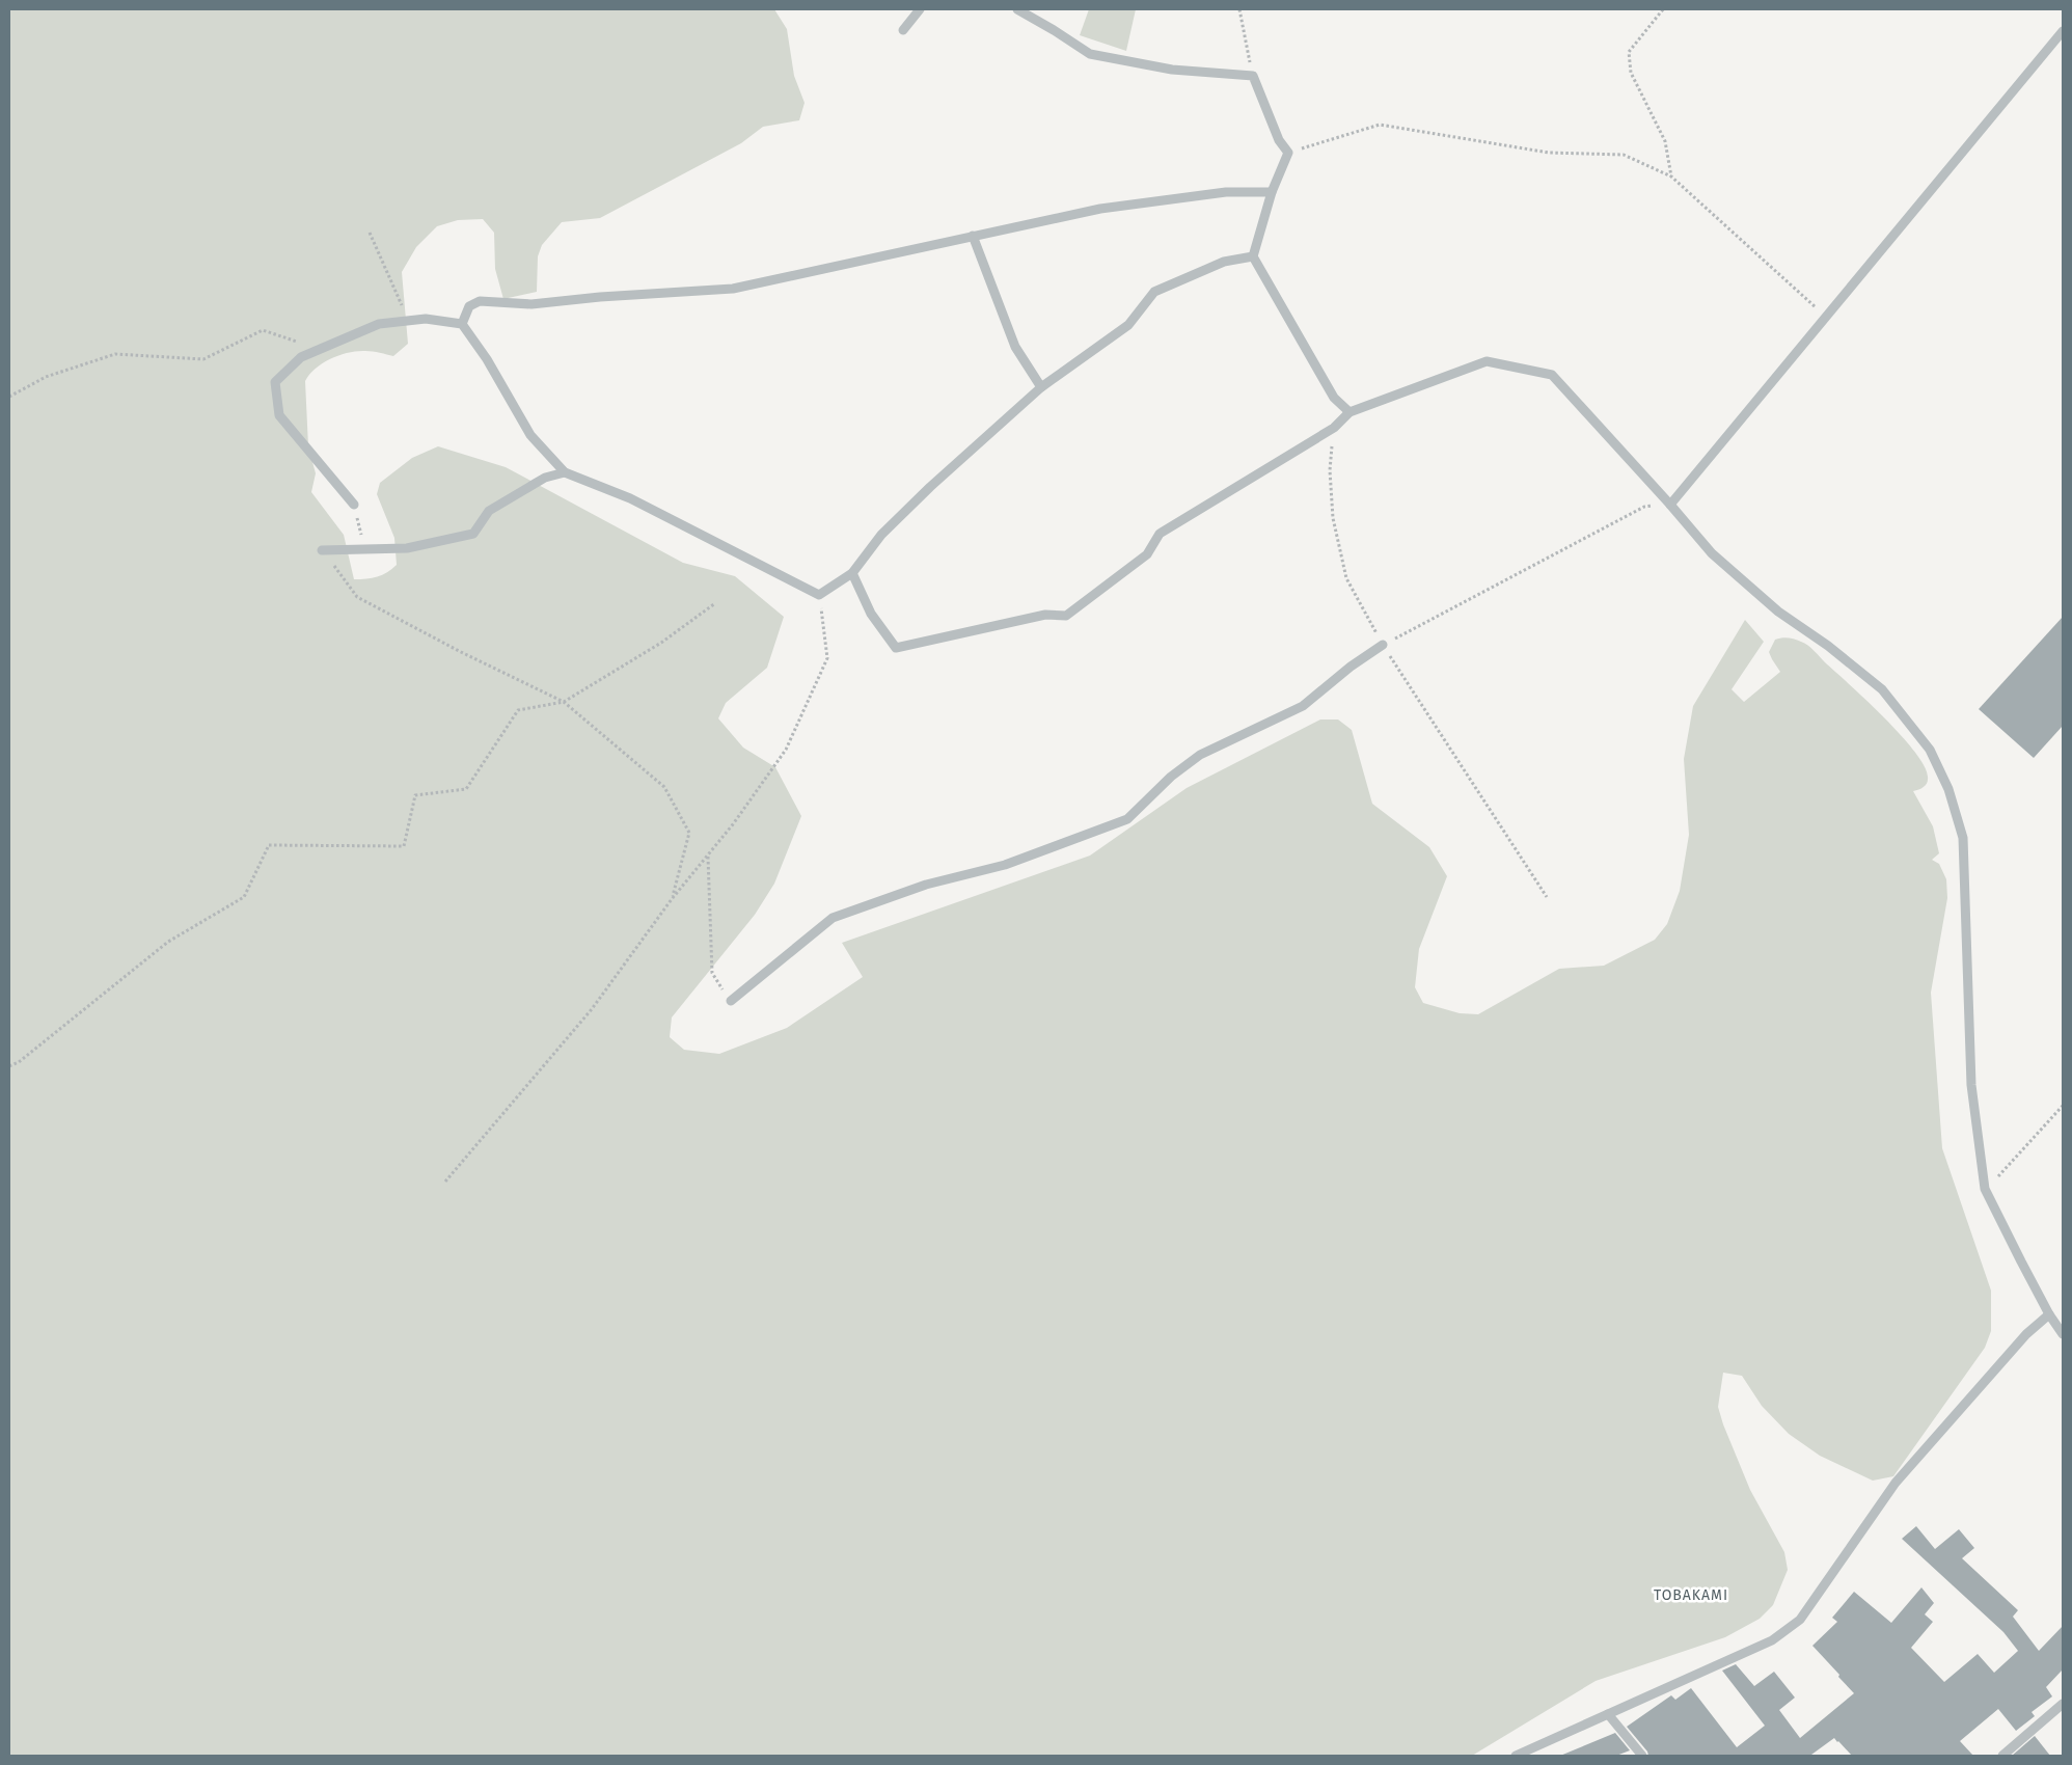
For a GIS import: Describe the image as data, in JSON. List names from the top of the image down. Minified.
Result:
{"districts":["TOBAKAMI"]}
